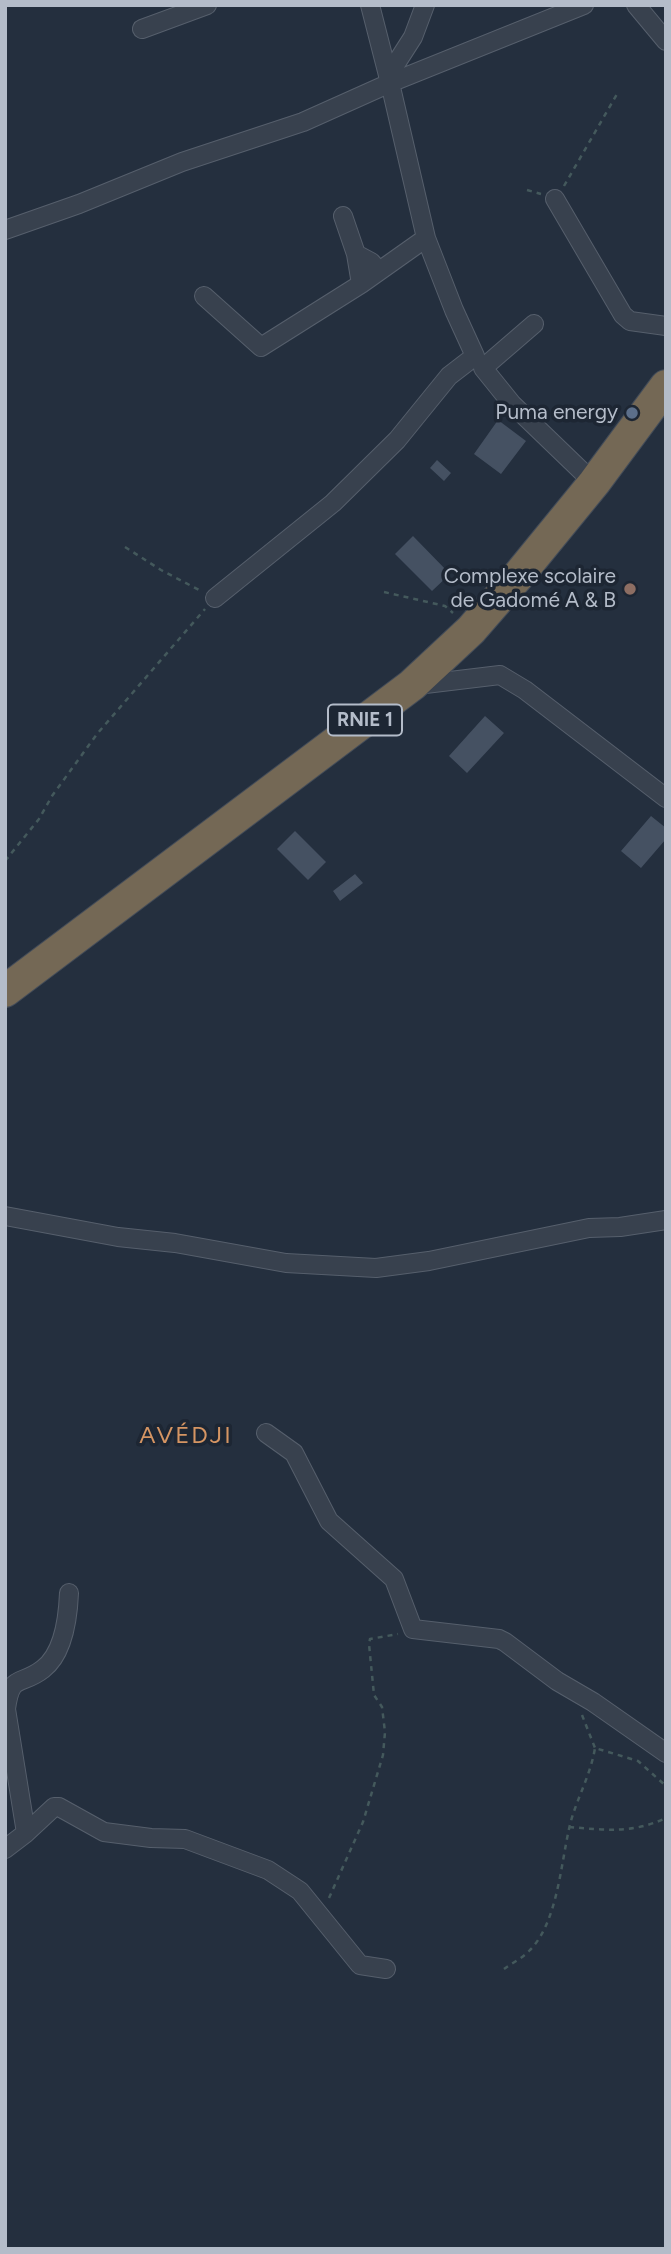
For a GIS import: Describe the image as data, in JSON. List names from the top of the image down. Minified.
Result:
{"streets":{"highway":["RNIE 1"]},"districts":["AVÉDJI"],"places":["Puma energy","Complexe scolaire de Gadomé A & B"]}
